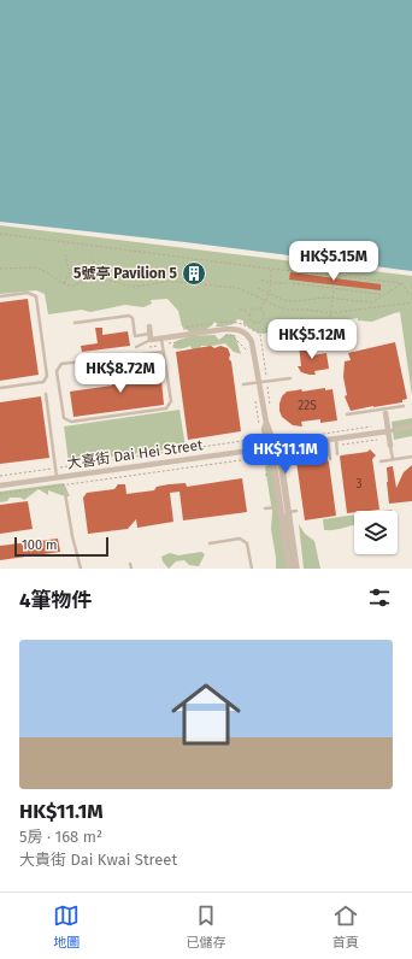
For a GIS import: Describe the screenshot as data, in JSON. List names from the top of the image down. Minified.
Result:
{"streets":{"street":["大喜街 Dai Hei Street"]},"places":{"building":["5號亭 Pavilion 5"]},"house_numbers":["22S","3"],"scale_bar":"100 m","page":{"price":["HK$5.15M","HK$5.12M","HK$8.72M","HK$11.1M"],"scale":"100 m","heading":"4筆物件","list":[{"name":"HK$11.1M","note":"5房 · 168 m² · 大貴街 Dai Kwai Street"}],"tabs":["地圖","已儲存","首頁"]}}
